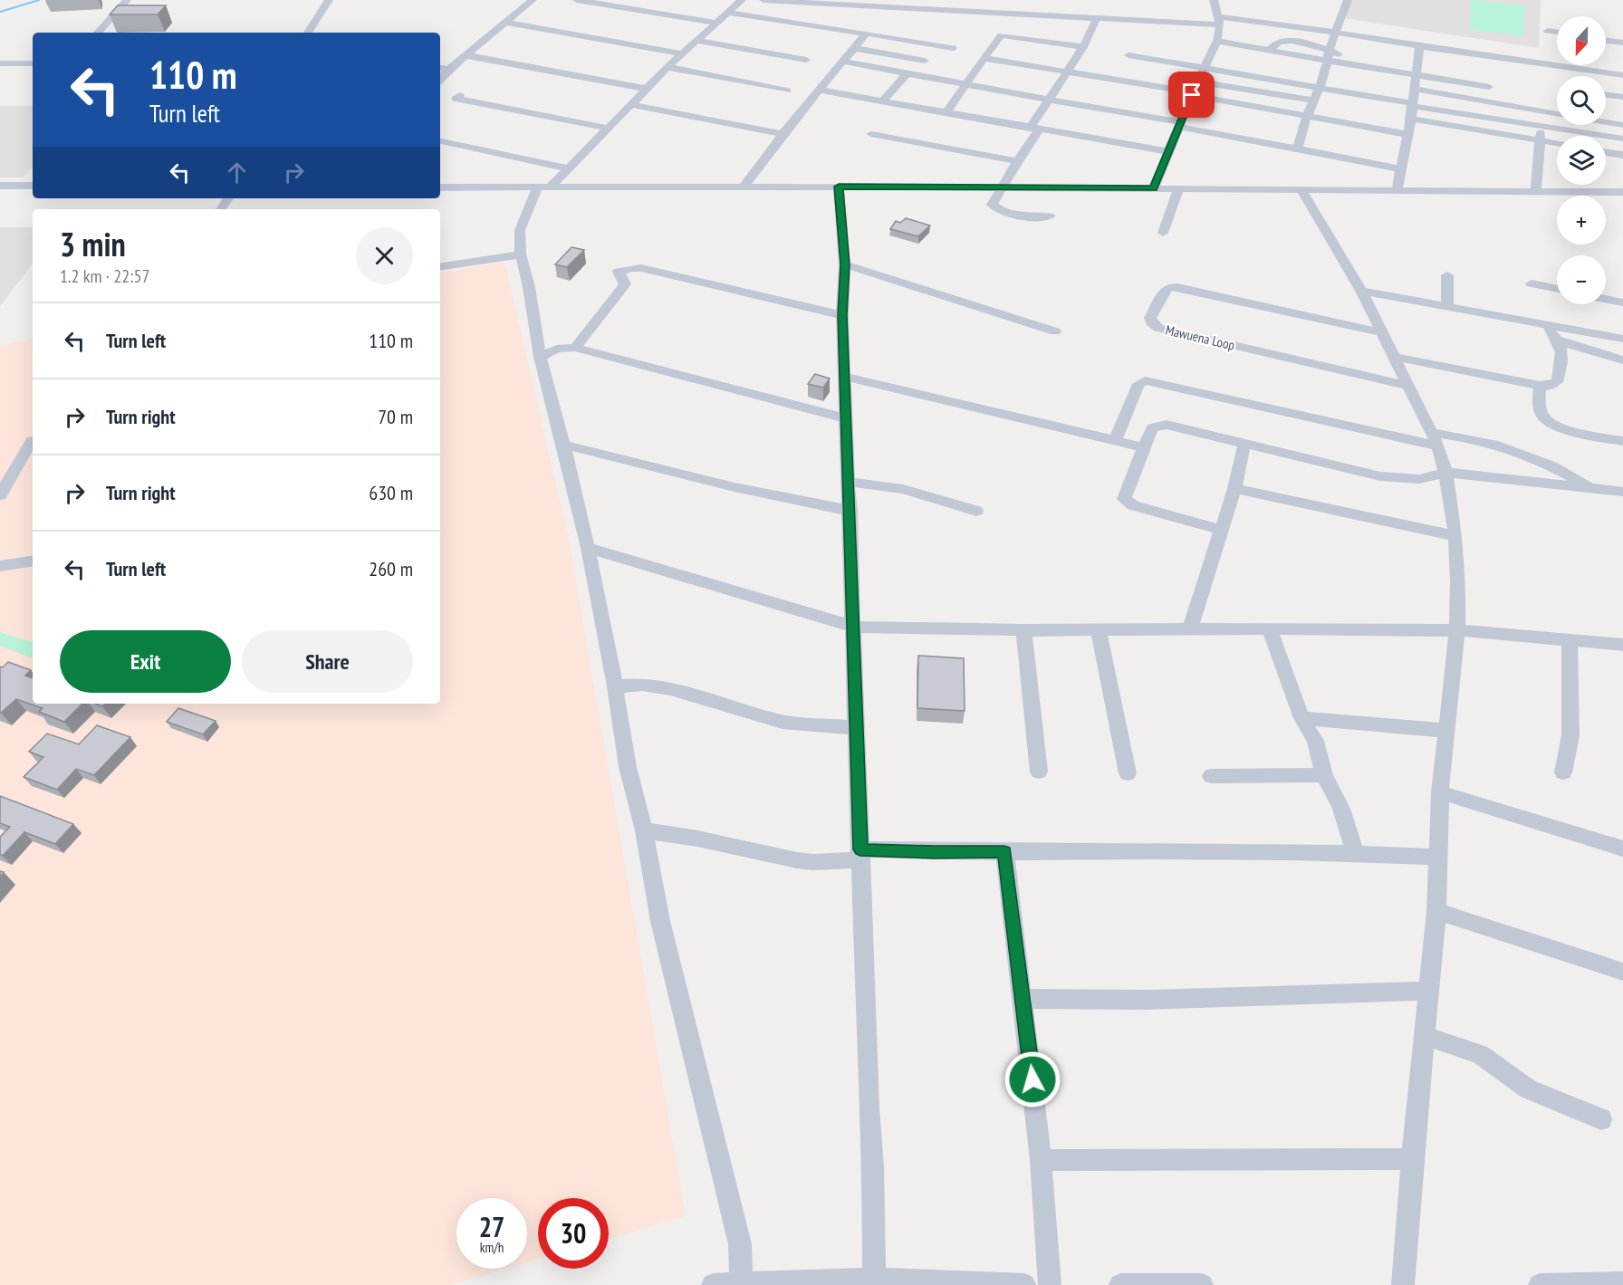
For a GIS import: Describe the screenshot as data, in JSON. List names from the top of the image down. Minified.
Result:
{"streets":{"street":["Mawuena Loop"]},"north":"bottom","page":{"map_buttons":["+","−"],"turn":["110 m","Turn left"],"heading":["3 min","1.2 km · 22:57"],"list":[{"name":"Turn left","value":"110 m"},{"name":"Turn right","value":"70 m"},{"name":"Turn right","value":"630 m"},{"name":"Turn left","value":"260 m"}],"buttons":["Exit","Share"],"speed":"27 km/h","limit":"30"}}
